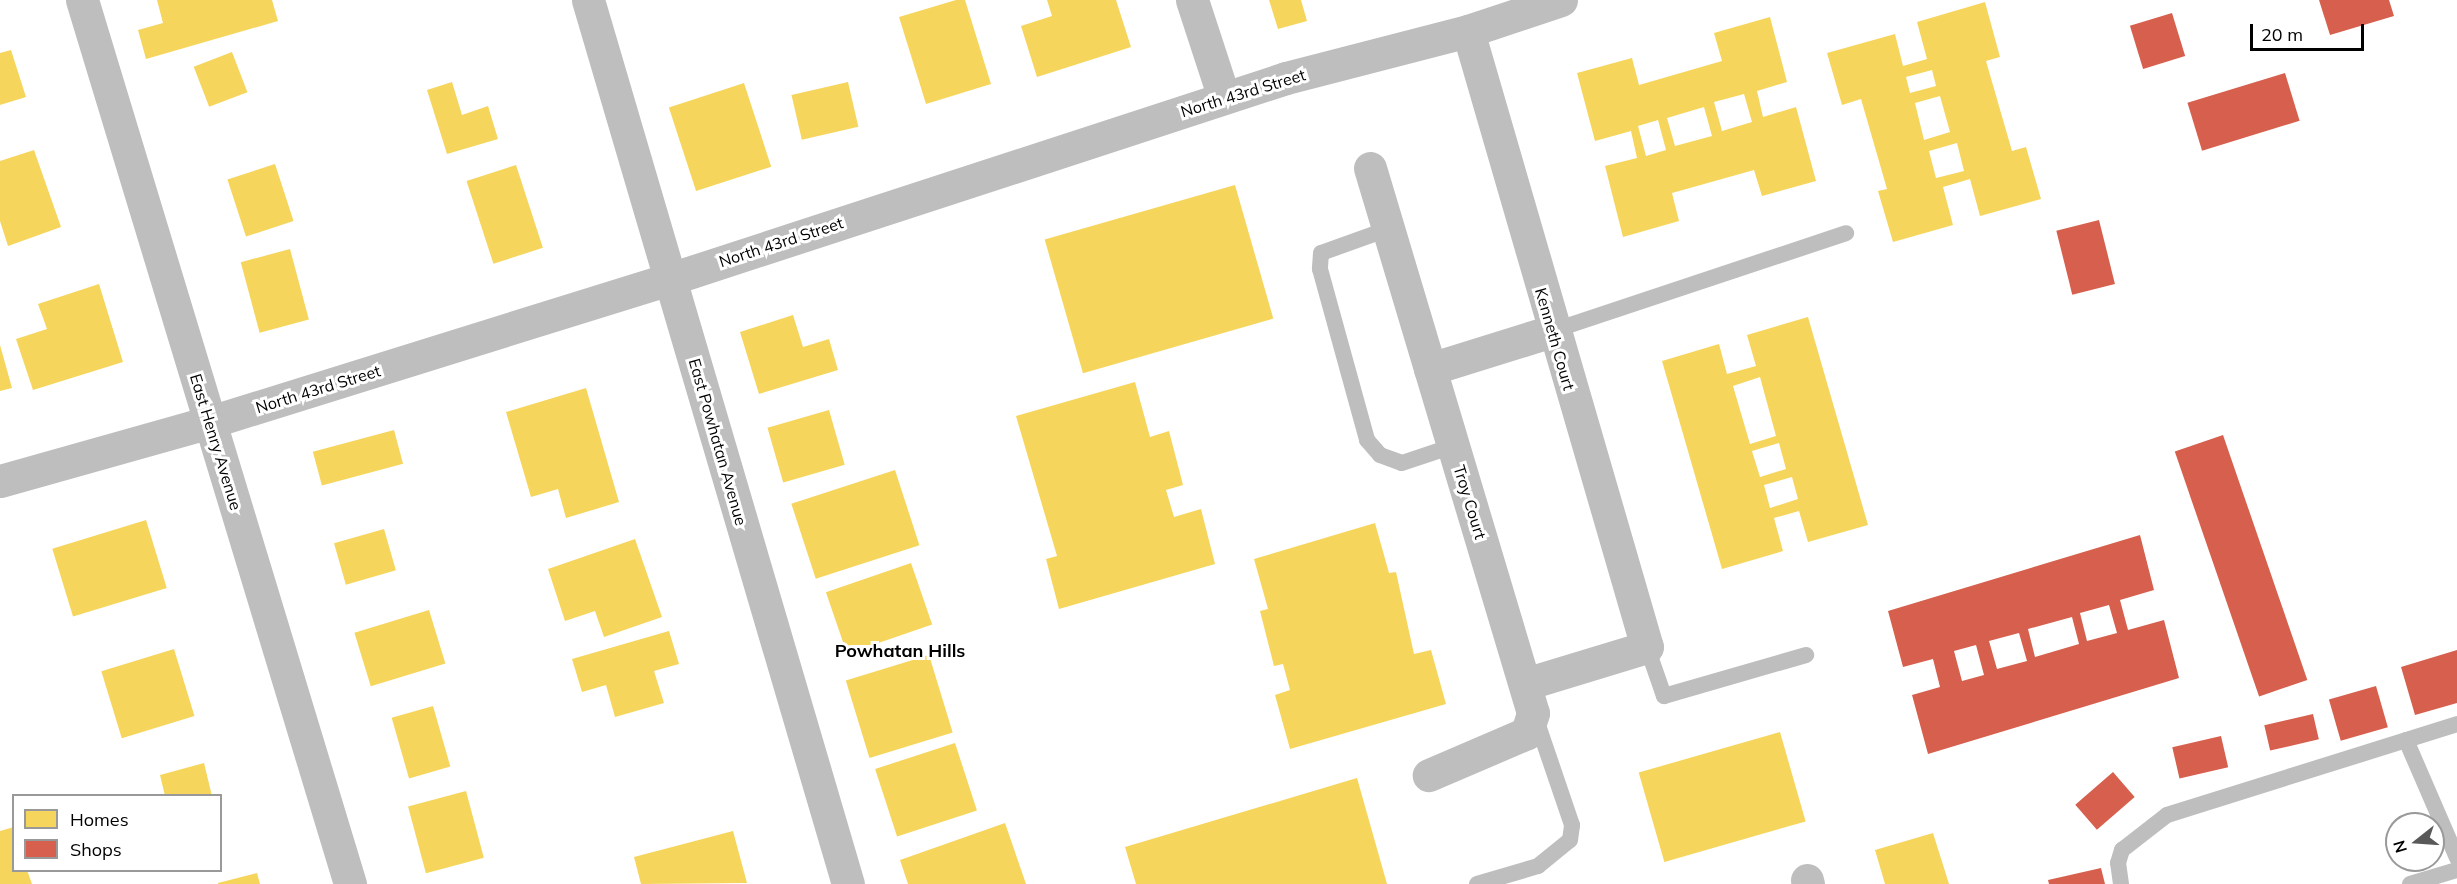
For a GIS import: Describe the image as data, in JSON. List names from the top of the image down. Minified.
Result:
{"streets":{"street":["North 43rd Street","Kenneth Court","East Henry Avenue","East Powhatan Avenue","Troy Court"]},"crossings":[["North 43rd Street","Kenneth Court"],["North 43rd Street","East Henry Avenue"],["North 43rd Street","East Powhatan Avenue"]],"districts":["Powhatan Hills"],"legend":["Homes","Shops"],"scale_bar":"20 m","north":"left"}
